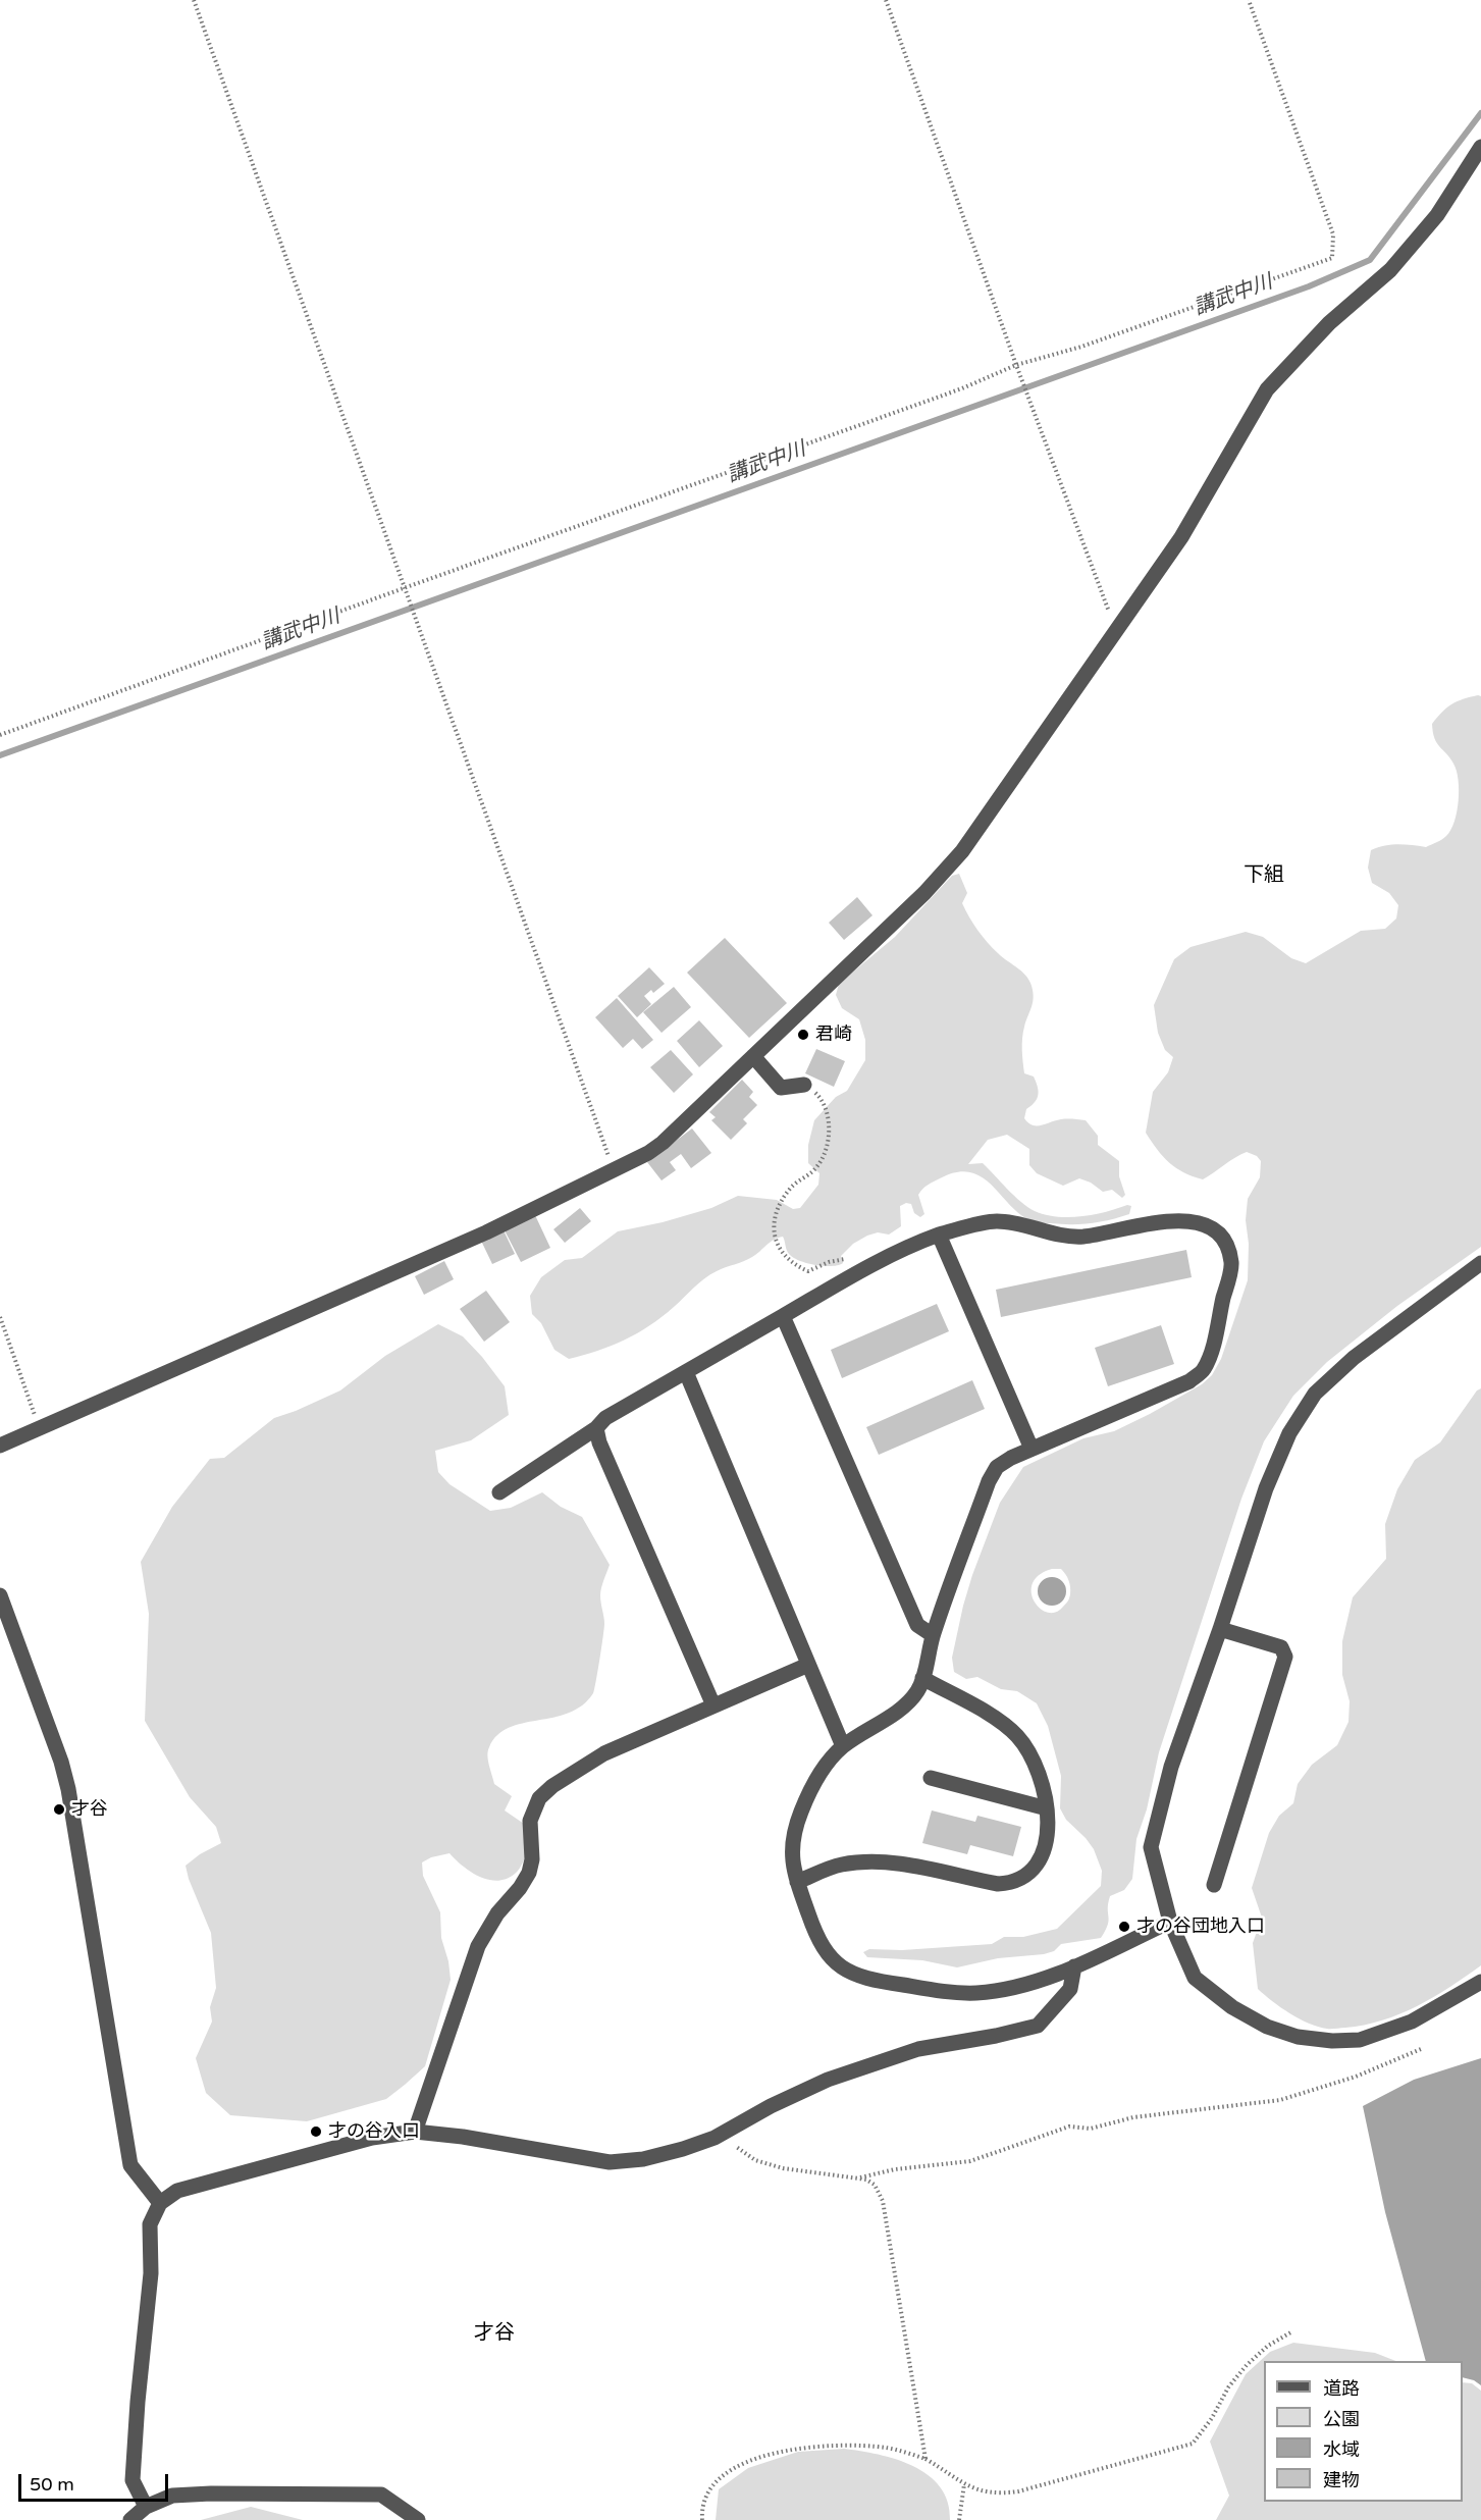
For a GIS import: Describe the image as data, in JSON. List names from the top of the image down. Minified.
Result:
{"districts":["下組","才谷"],"water":["講武中川"],"places":["君崎","才谷","才の谷団地入口","才の谷入口"],"legend":["道路","公園","水域","建物"],"scale_bar":"50 m"}
